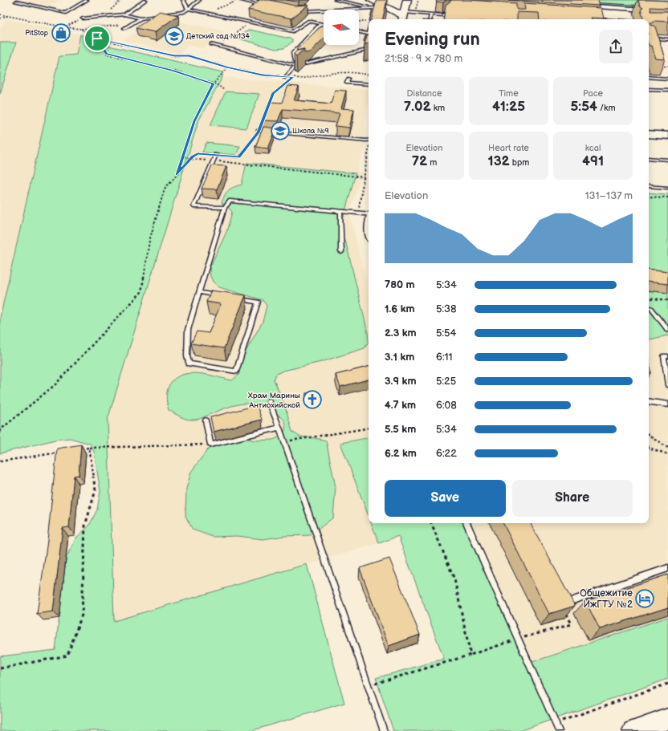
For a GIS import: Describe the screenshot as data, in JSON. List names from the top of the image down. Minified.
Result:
{"places":{"shop":["PitStop"],"school or university":["Детский сад №134","Школа №9"],"church":["Храм Марины Антиохийской"],"hotel":["Общежитие ИжГТУ №2"]},"north":"left","page":{"heading":["Evening run","21:58 · 9 × 780 m"],"stats":[["Distance","7.02 km"],["Time","41:25"],["Pace","5:54 /km"],["Elevation","72 m"],["Heart rate","132 bpm"],["kcal","491"]],"chart":["Elevation","131–137 m"],"list":[{"name":"780 m","note":"5:34"},{"name":"1.6 km","note":"5:38"},{"name":"2.3 km","note":"5:54"},{"name":"3.1 km","note":"6:11"},{"name":"3.9 km","note":"5:25"},{"name":"4.7 km","note":"6:08"},{"name":"5.5 km","note":"5:34"},{"name":"6.2 km","note":"6:22"}],"buttons":["Save","Share"]}}
